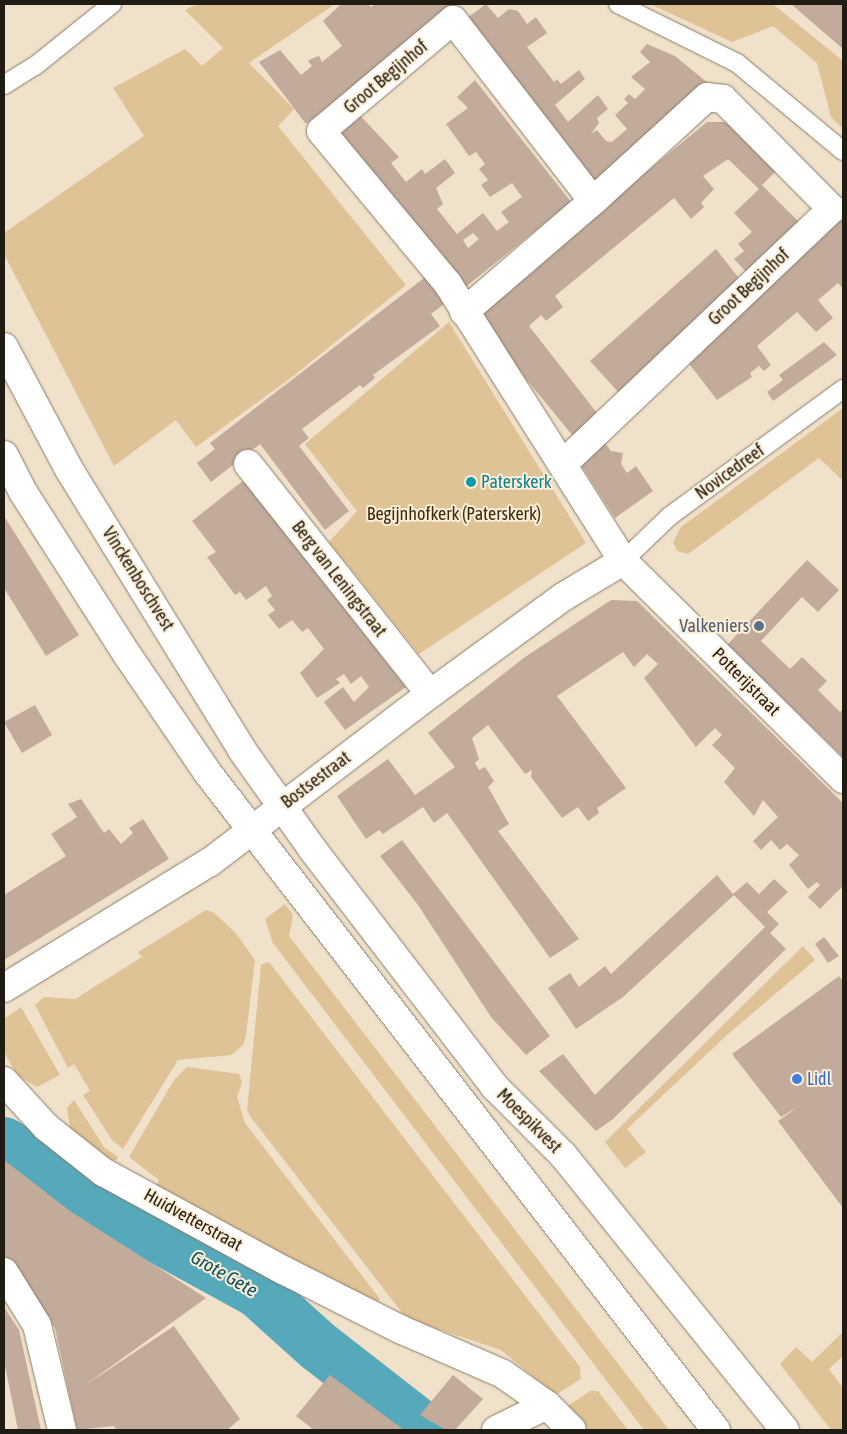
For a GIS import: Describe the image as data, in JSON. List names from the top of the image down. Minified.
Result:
{"streets":{"street":["Groot Begijnhof","Vinckenboschvest","Berg van Leningstraat","Potterijstraat","Bostsestraat","Moespikvest","Huidvetterstraat"],"lane":["Novicedreef"]},"crossings":[["Groot Begijnhof","Potterijstraat"],["Novicedreef","Potterijstraat"],["Novicedreef","Bostsestraat"],["Vinckenboschvest","Bostsestraat"],["Vinckenboschvest","Moespikvest"],["Berg van Leningstraat","Bostsestraat"],["Potterijstraat","Bostsestraat"],["Bostsestraat","Moespikvest"]],"water":["Grote Gete"],"parks":["Begijnhofkerk (Paterskerk)"],"places":["Paterskerk","Valkeniers","Lidl"]}
